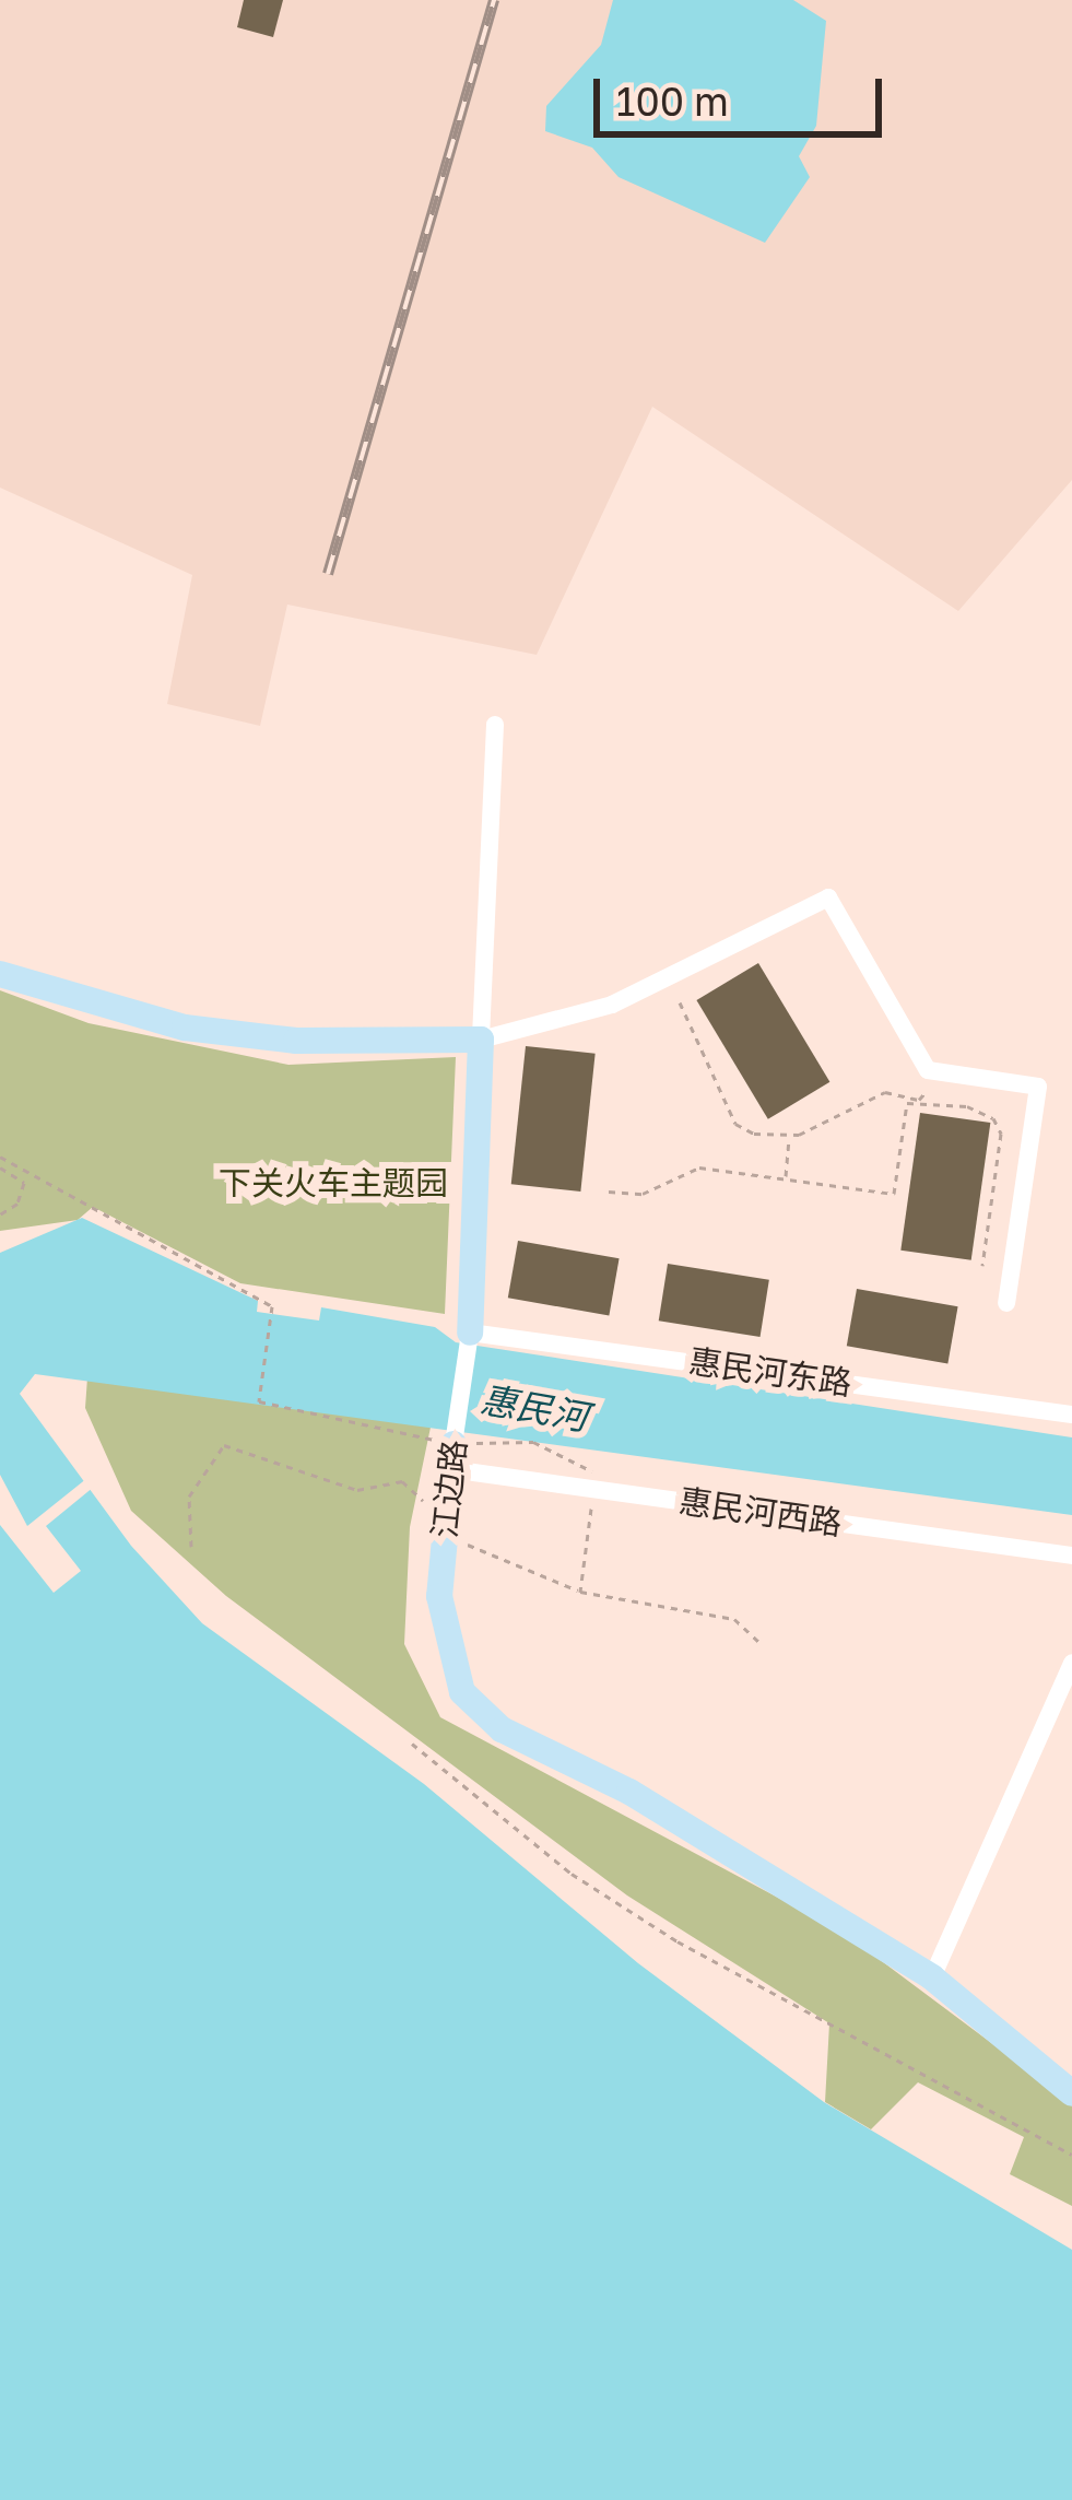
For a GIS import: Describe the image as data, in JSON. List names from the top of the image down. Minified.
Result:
{"streets":{"street":["惠民河东路","江边路","惠民河西路"]},"crossings":[["惠民河东路","江边路"],["江边路","惠民河西路"]],"water":["惠民河"],"parks":["下关火车主题园"],"scale_bar":"100 m"}
